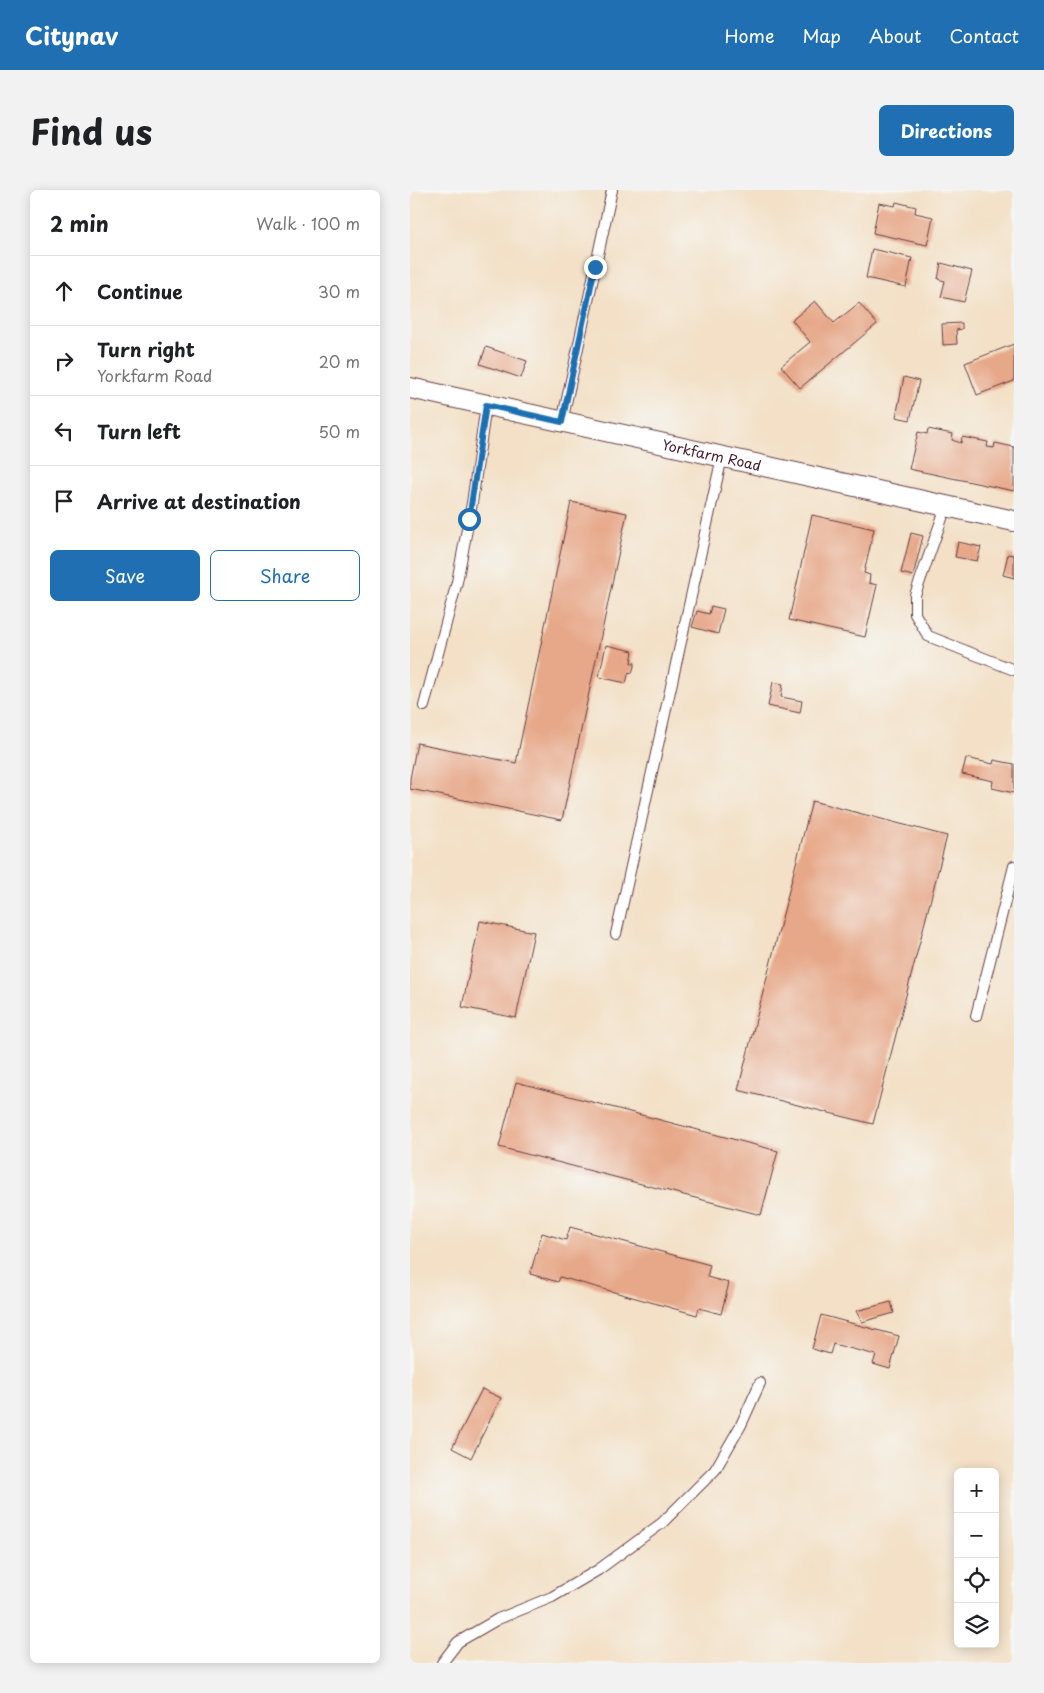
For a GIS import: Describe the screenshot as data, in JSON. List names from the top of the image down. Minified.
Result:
{"streets":{"street":["Yorkfarm Road"]},"page":{"header":"Citynav","nav":["Home","Map","About","Contact"],"title":"Find us","buttons":["Directions",["Save","Share"]],"heading":["2 min","Walk · 100 m"],"list":[["Continue","30 m"],["Turn right","Yorkfarm Road","20 m"],["Turn left","50 m"],"Arrive at destination"],"map_buttons":["+","−"]}}
